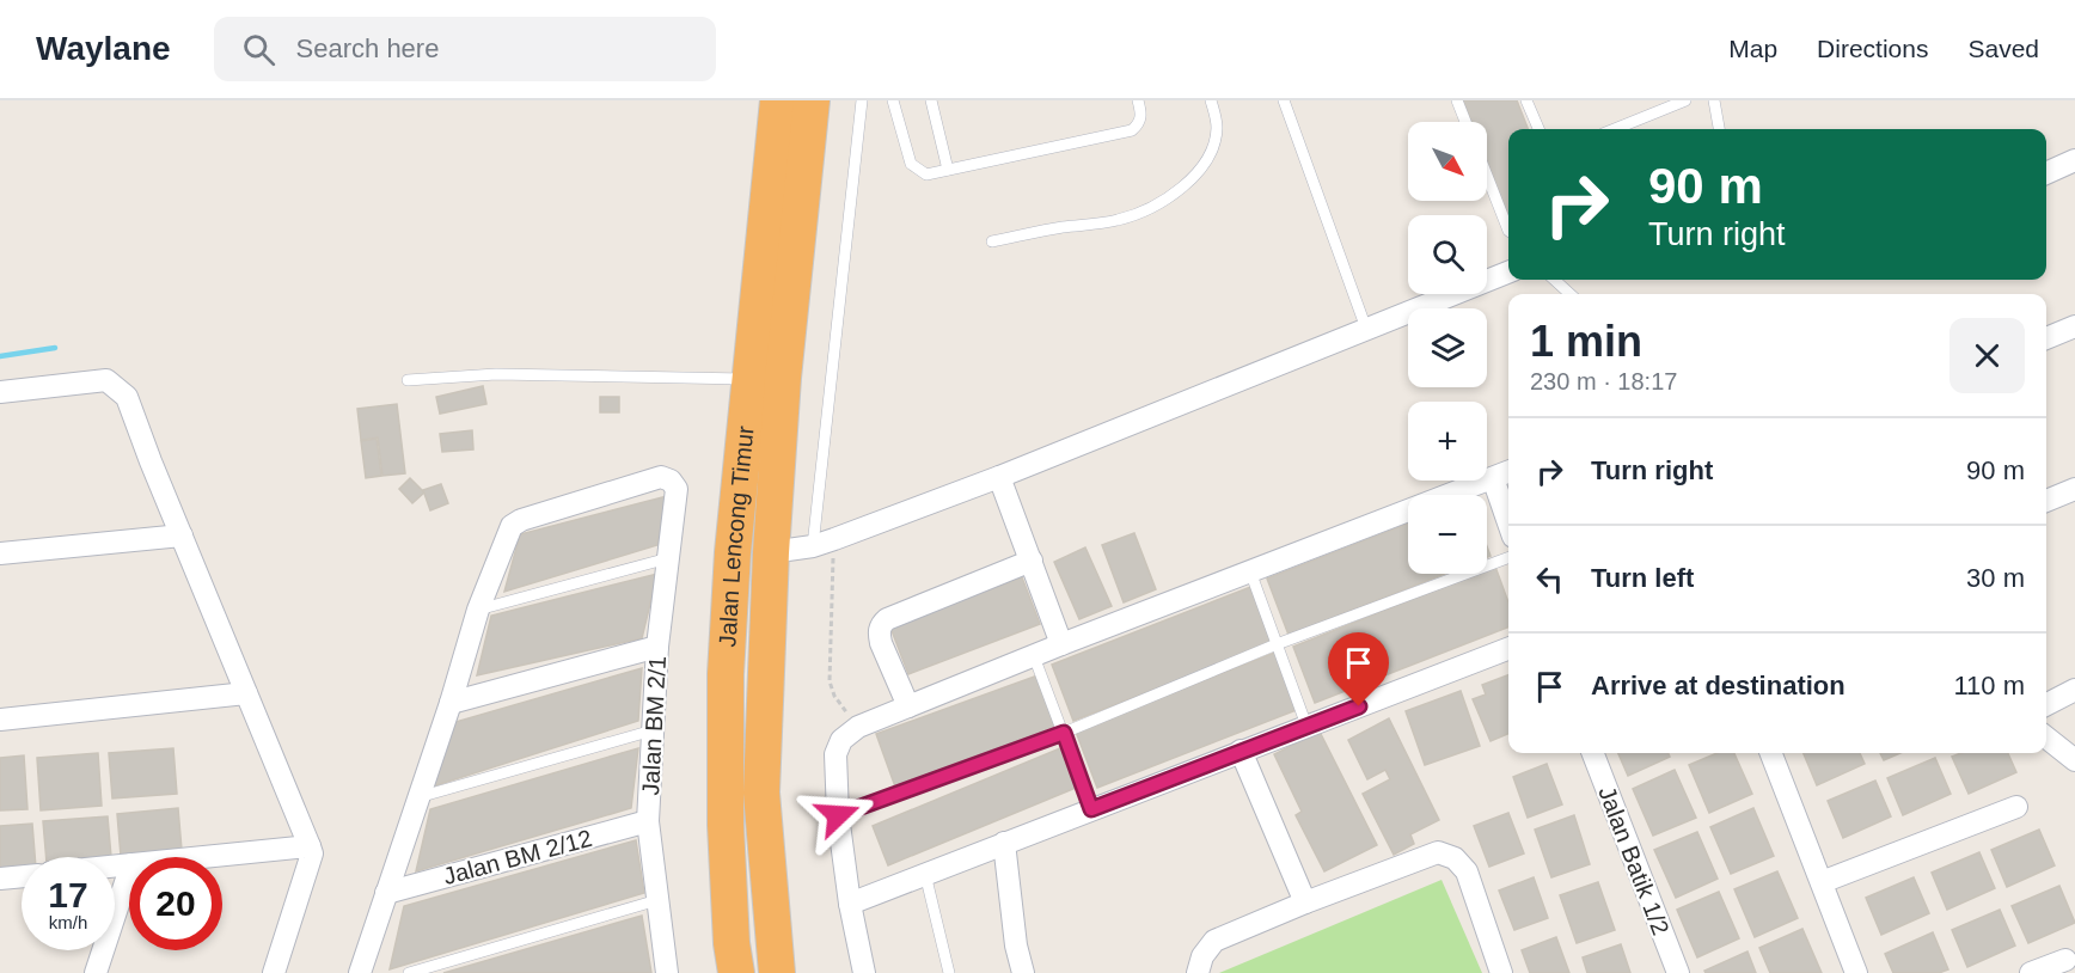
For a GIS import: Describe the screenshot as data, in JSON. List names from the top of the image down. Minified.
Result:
{"streets":{"highway":["Jalan Lencong Timur"],"street":["Jalan BM 2/1","Jalan BM 2/12","Jalan Batik 1/2"]},"crossings":[["Jalan BM 2/1","Jalan BM 2/12"]],"north":"bottom right","page":{"header":"Waylane","search":"Search here","nav":["Map","Directions","Saved"],"map_buttons":["+","−"],"turn":["90 m","Turn right"],"heading":["1 min","230 m · 18:17"],"list":[{"name":"Turn right","value":"90 m"},{"name":"Turn left","value":"30 m"},{"name":"Arrive at destination","value":"110 m"}],"speed":"17 km/h","limit":"20"}}
